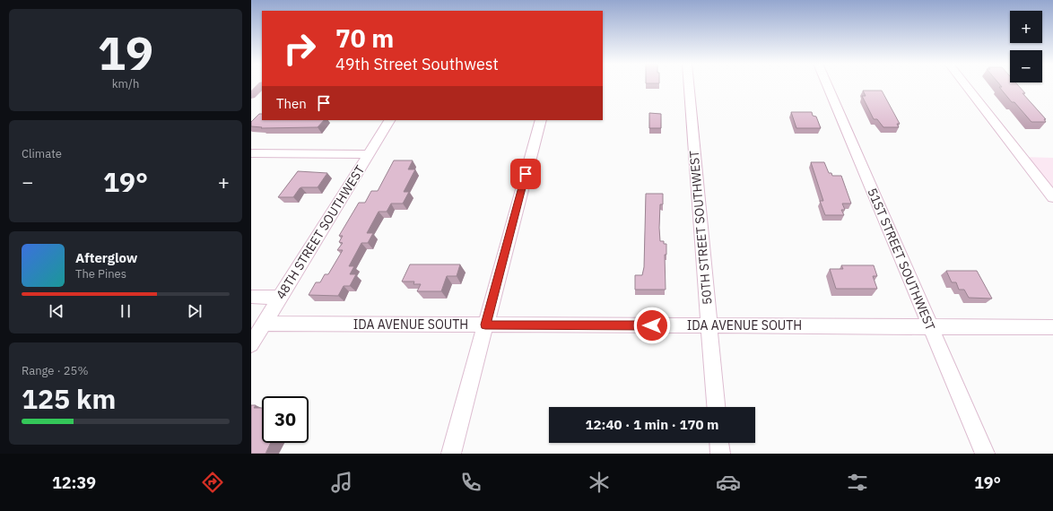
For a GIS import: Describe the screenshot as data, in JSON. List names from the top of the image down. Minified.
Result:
{"streets":{"street":["50TH STREET SOUTHWEST","48TH STREET SOUTHWEST","51ST STREET SOUTHWEST","IDA AVENUE SOUTH"]},"crossings":[["50TH STREET SOUTHWEST","IDA AVENUE SOUTH"],["48TH STREET SOUTHWEST","IDA AVENUE SOUTH"],["51ST STREET SOUTHWEST","IDA AVENUE SOUTH"]],"page":{"tile":[["19","km/h"],"Climate",["Range · 25%","125 km"]],"map_buttons":["+","−"],"turn":["70 m","49th Street Southwest"],"then":"Then","heat":["−","19°","+"],"song":["Afterglow","The Pines"],"limit":"30","trip":"12:40 · 1 min · 170 m","tabs":["12:39","19°"]}}
